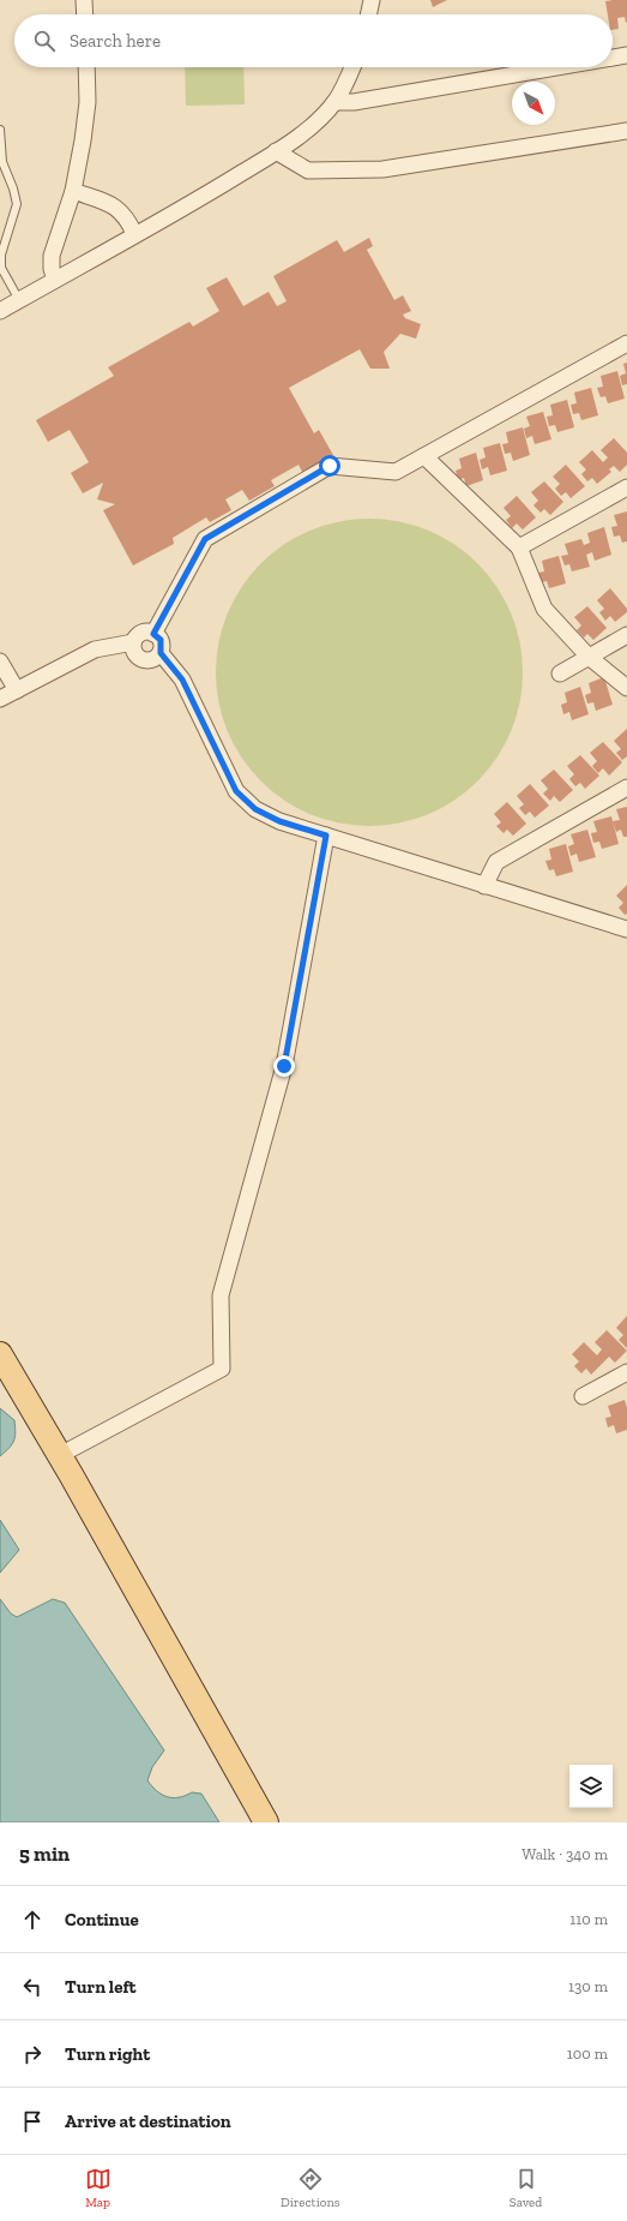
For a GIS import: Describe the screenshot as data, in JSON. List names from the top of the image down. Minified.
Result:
{"north":"bottom right","page":{"search":"Search here","heading":["5 min","Walk · 340 m"],"list":[["Continue","110 m"],["Turn left","130 m"],["Turn right","100 m"],"Arrive at destination"],"nav":["Map","Directions","Saved"]}}
